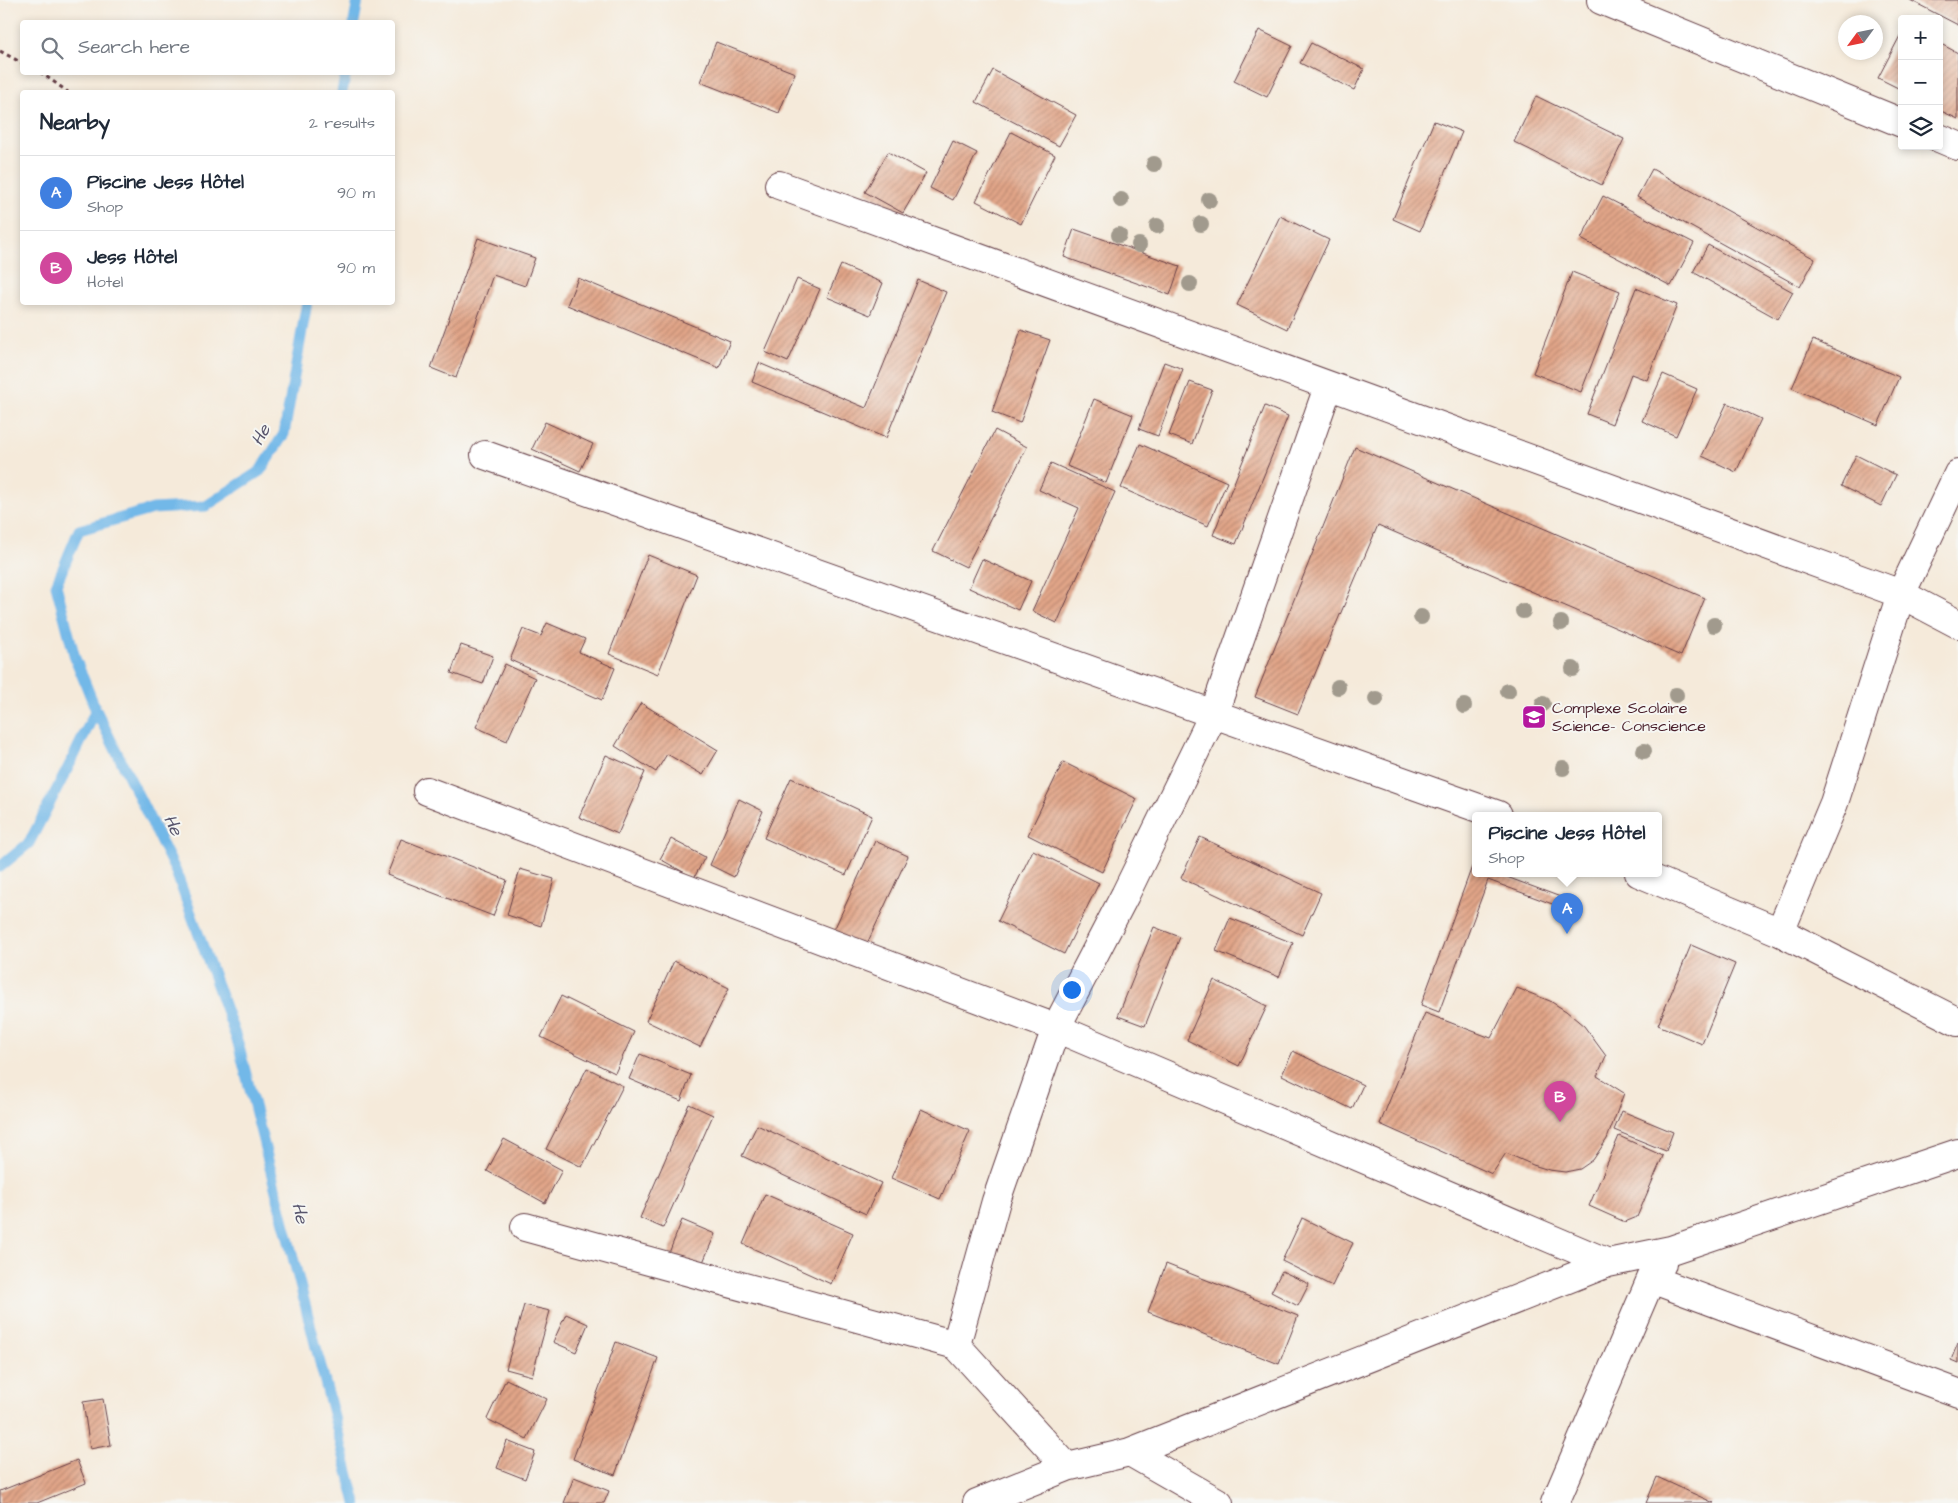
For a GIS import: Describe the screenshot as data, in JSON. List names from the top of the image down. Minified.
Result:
{"water":["He"],"places":{"school or university":["Complexe Scolaire Science- Conscience"]},"north":"bottom left","page":{"map_buttons":["+","−"],"search":"Search here","heading":["Nearby","2 results"],"list":[{"mark":"A","name":"Piscine Jess Hôtel","note":"Shop","value":"90 m"},{"mark":"B","name":"Jess Hôtel","note":"Hotel","value":"90 m"}],"popup":["Piscine Jess Hôtel","Shop"],"pins":["A","B"]}}
